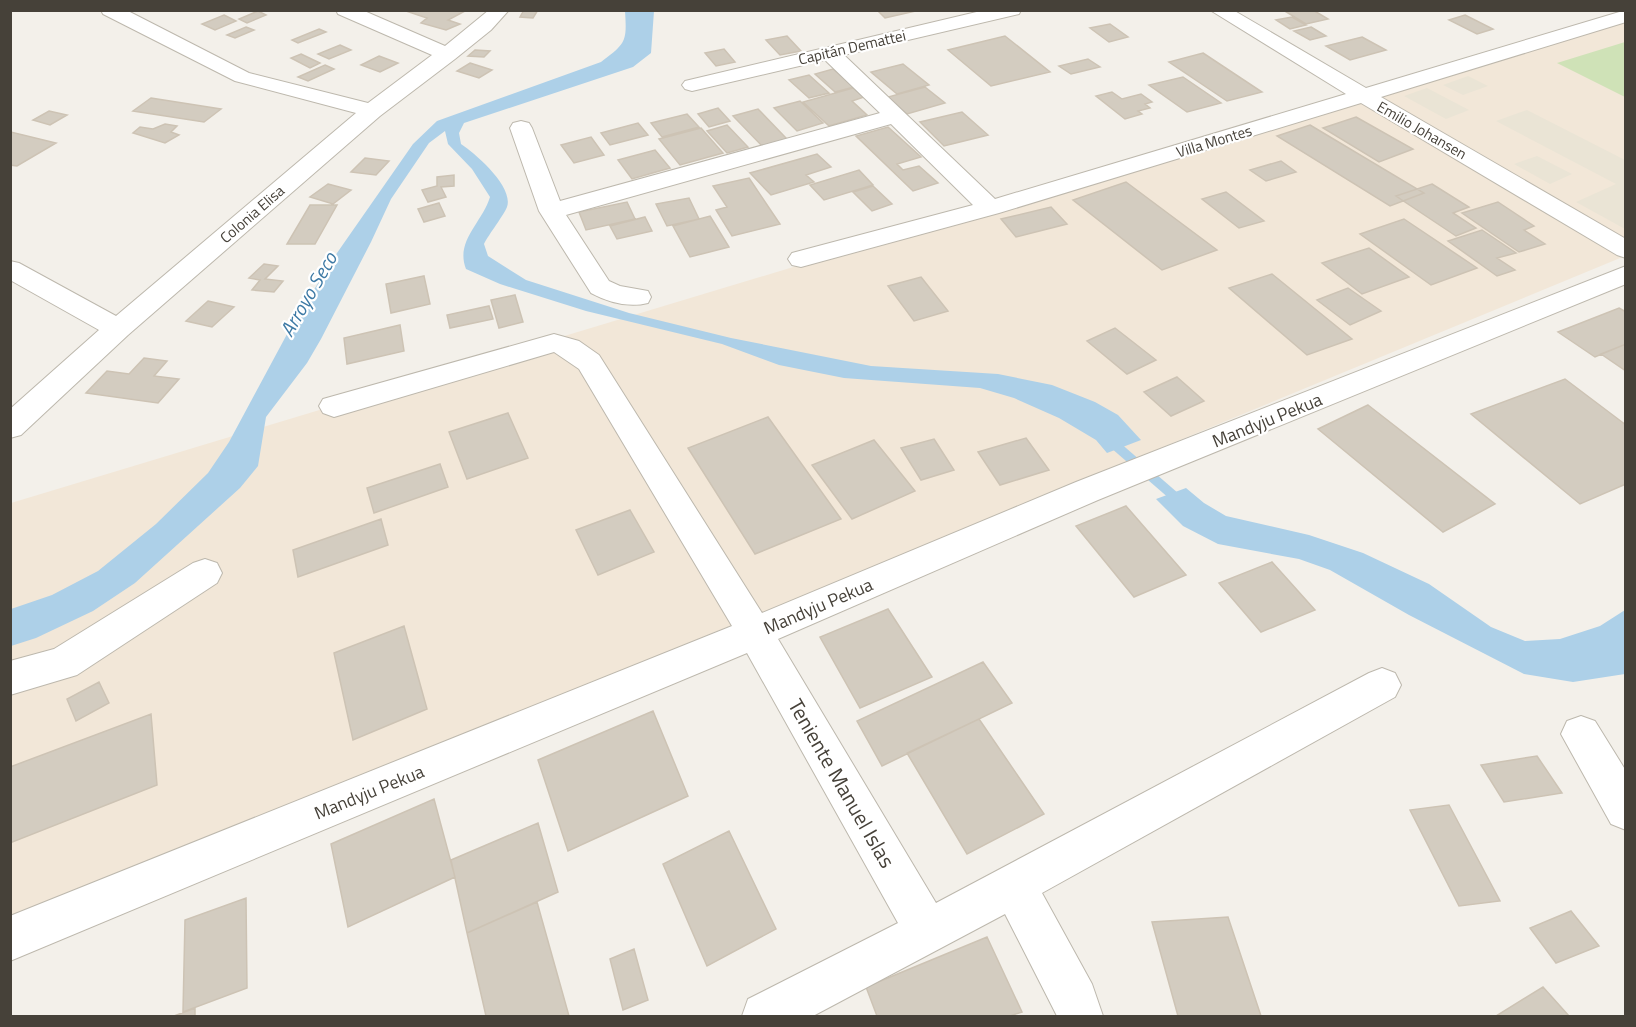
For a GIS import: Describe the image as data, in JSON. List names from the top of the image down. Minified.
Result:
{"streets":{"street":["Capitán Demattei","Emilio Johansen","Villa Montes","Colonia Elisa","Mandyju Pekua","Teniente Manuel Islas"]},"crossings":[["Emilio Johansen","Villa Montes"],["Mandyju Pekua","Teniente Manuel Islas"]],"water":["Arroyo Seco"]}
